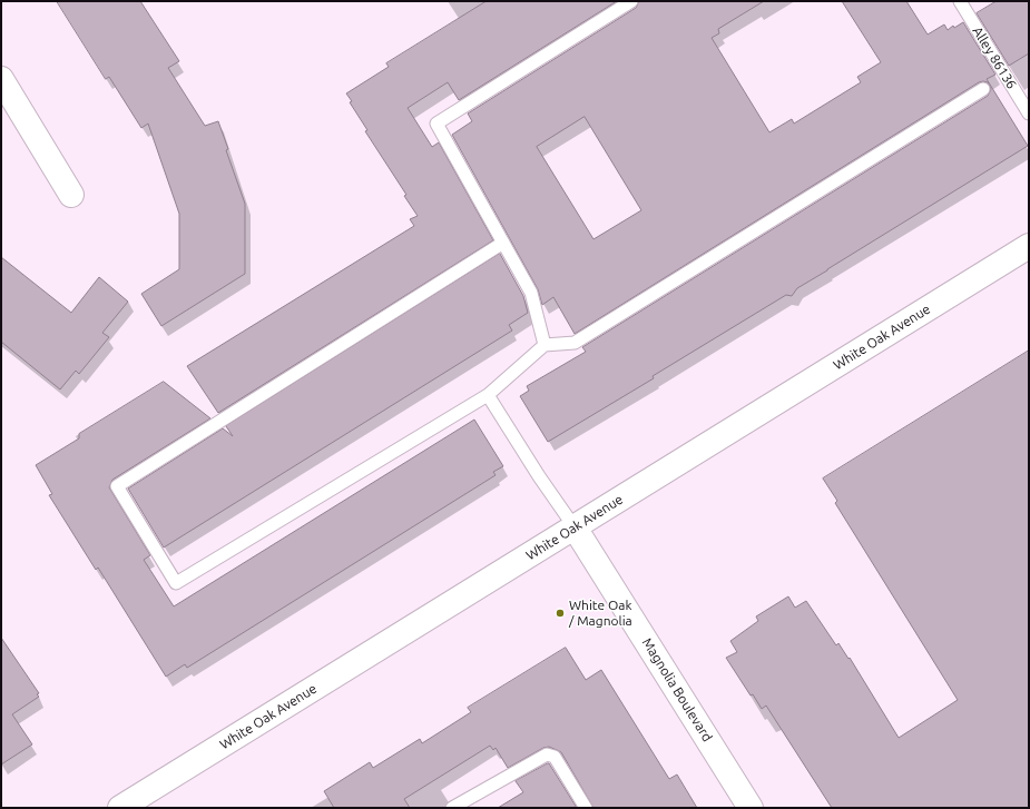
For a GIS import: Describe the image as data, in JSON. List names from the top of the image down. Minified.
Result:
{"streets":{"main road":["White Oak Avenue","Magnolia Boulevard"],"lane":["Alley 86136"]},"crossings":[["White Oak Avenue","Magnolia Boulevard"]],"places":["White Oak / Magnolia"]}
